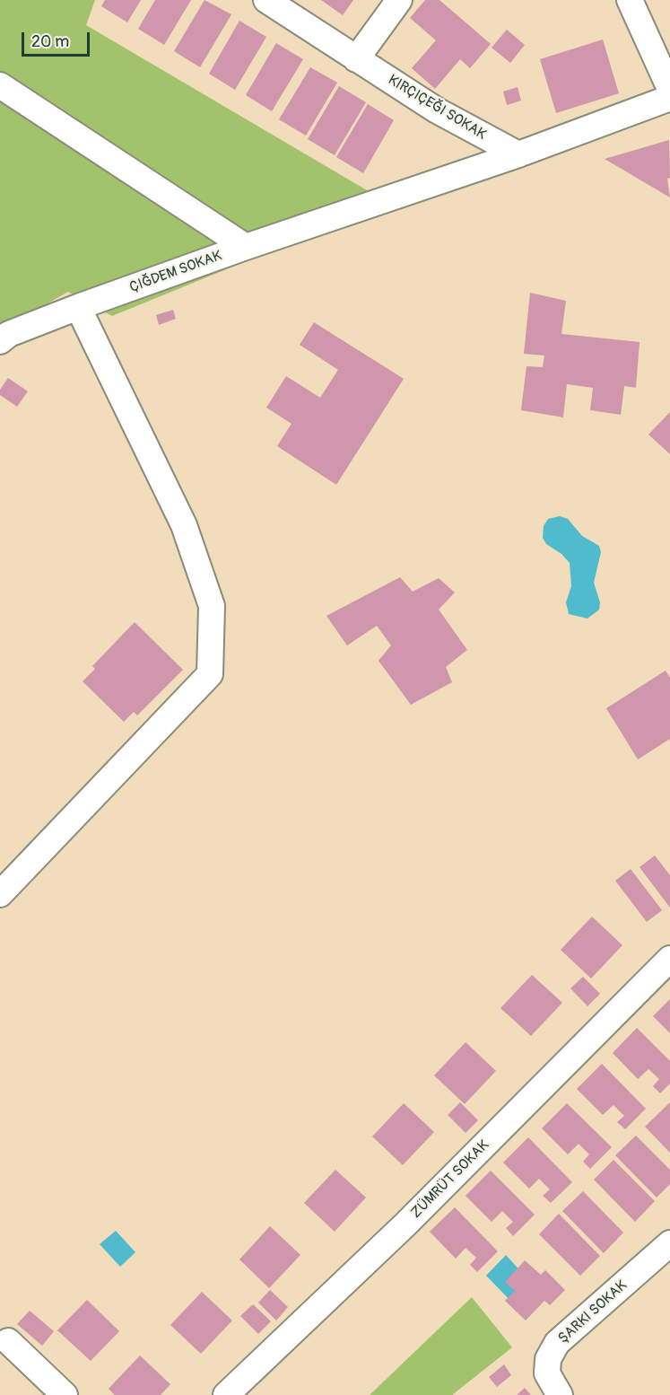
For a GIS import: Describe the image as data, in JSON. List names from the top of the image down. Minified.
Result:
{"streets":{"street":["ZÜMRÜT SOKAK"]},"scale_bar":"20 m"}
